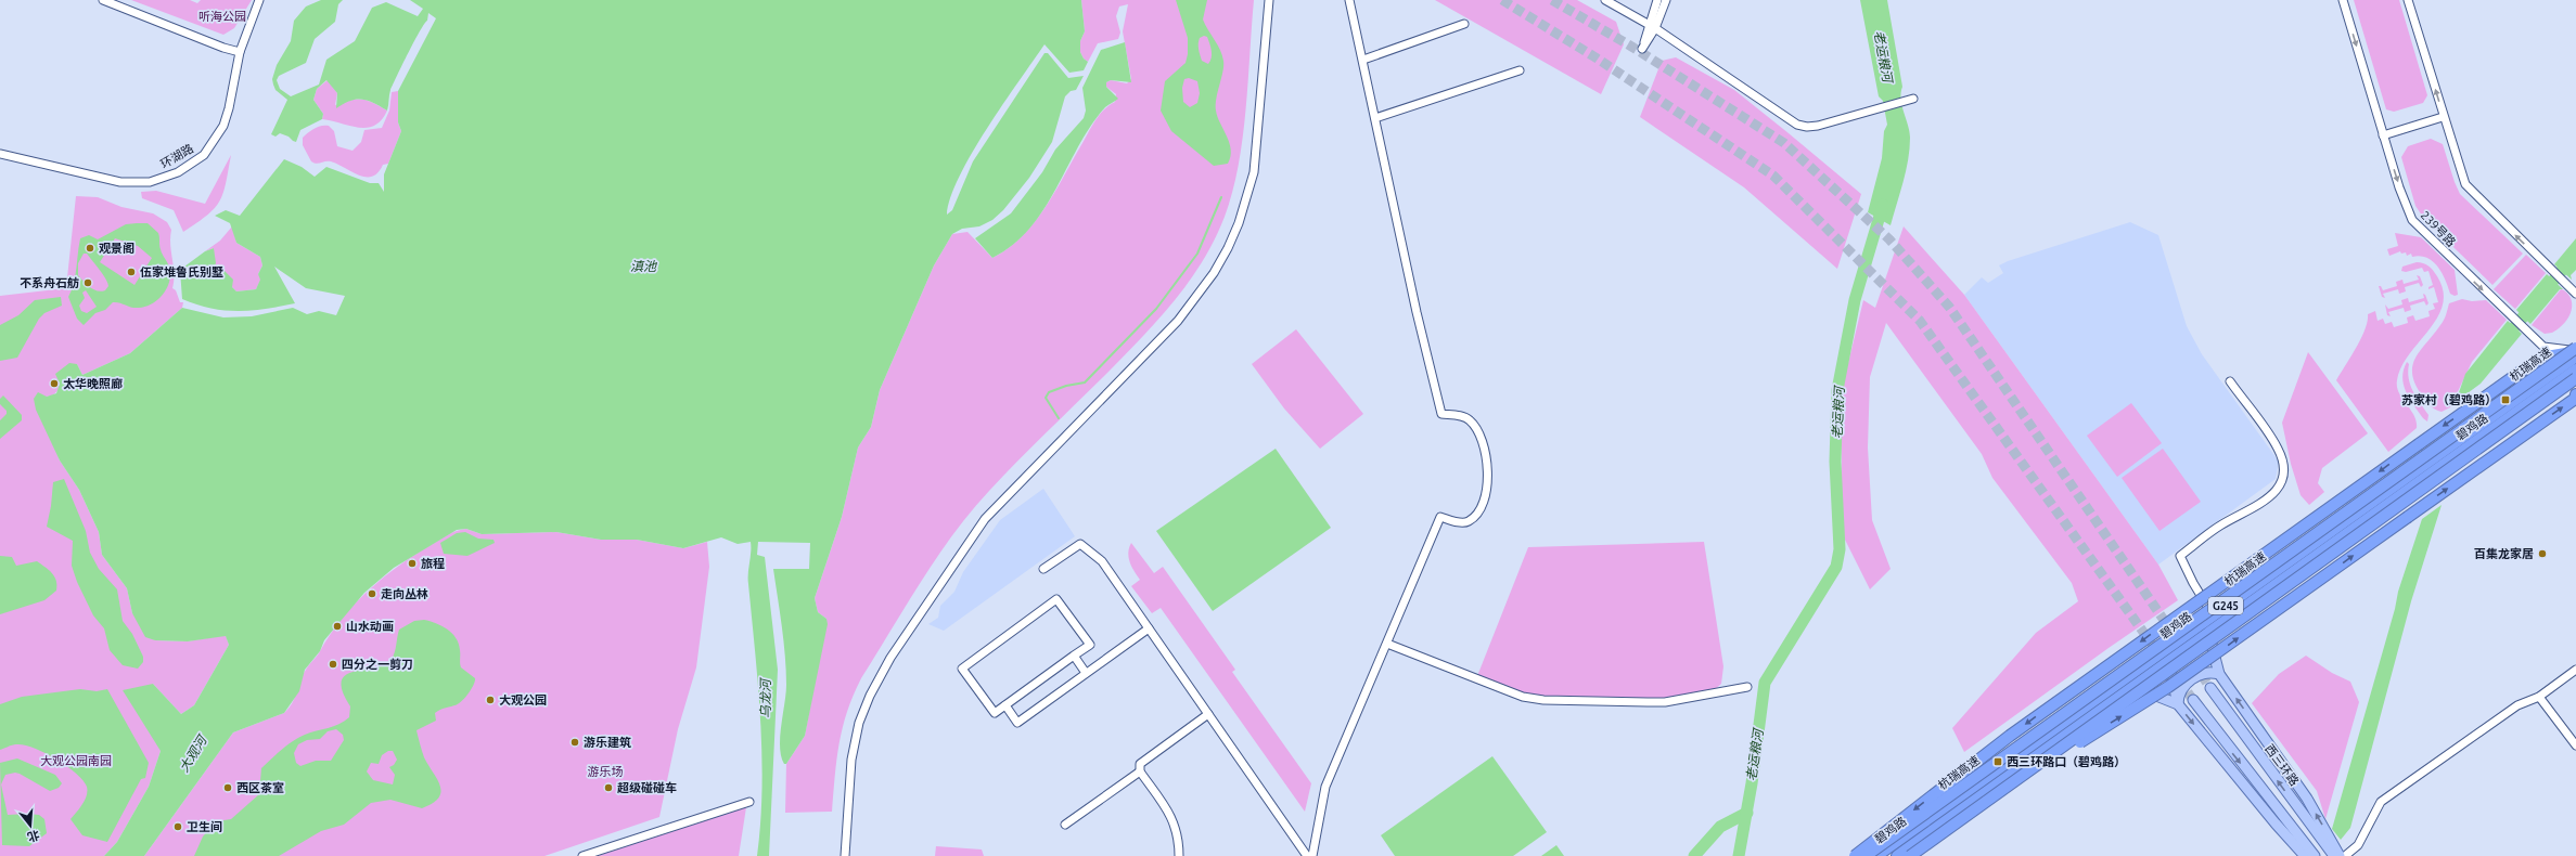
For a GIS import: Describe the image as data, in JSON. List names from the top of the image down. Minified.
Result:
{"streets":{"highway":["杭瑞高速","碧鸡路","G245"],"main road":["西三环路"],"street":["环湖路","239号路"]},"crossings":[["239号路","杭瑞高速"]],"water":["老运粮河","滇池","乌龙河","大观河"],"parks":["听海公园","大观公园南园","游乐场"],"places":{"other":["观景阁","伍家堆鲁氏别墅","不系舟石舫","太华晚照廊","百集龙家居","旅程","走向丛林","山水动画","四分之一剪刀","大观公园","游乐建筑","西区茶室","超级碰碰车","卫生间"],"transit":["苏家村（碧鸡路）","西三环路口（碧鸡路）"]},"north":"bottom"}
